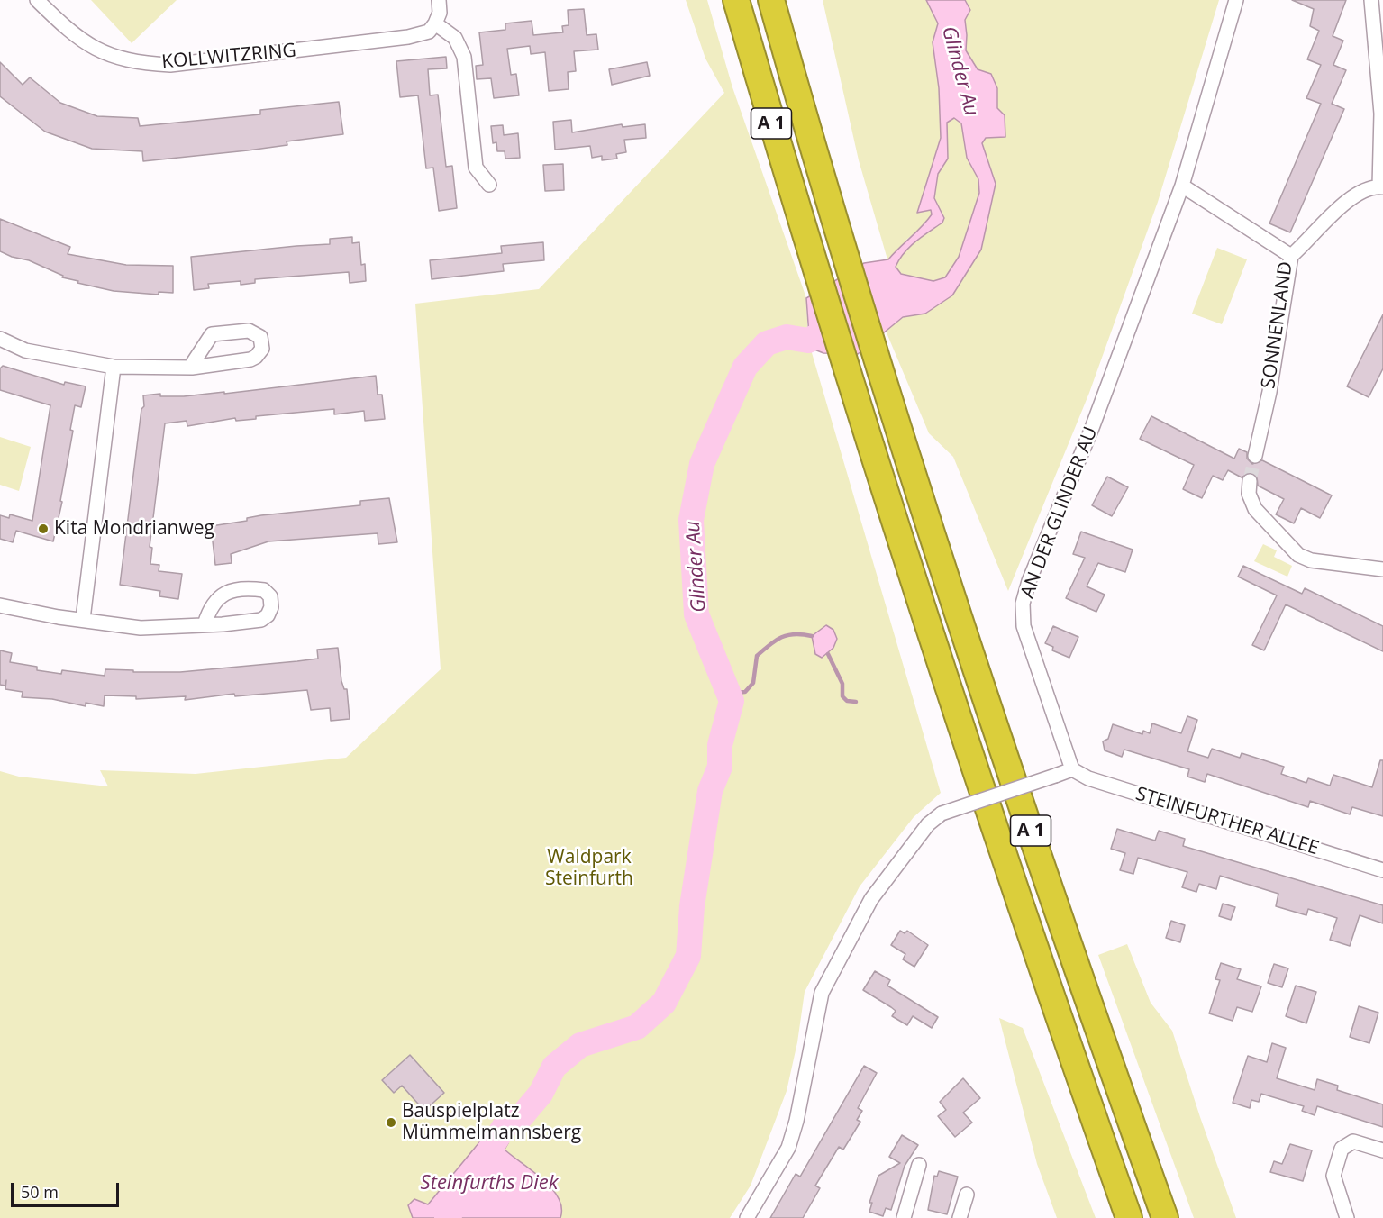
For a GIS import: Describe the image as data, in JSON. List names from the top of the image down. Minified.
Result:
{"streets":{"highway":["A 1"],"street":["KOLLWITZRING","SONNENLAND","AN DER GLINDER AU","STEINFURTHER ALLEE"]},"crossings":[["SONNENLAND","AN DER GLINDER AU"],["AN DER GLINDER AU","STEINFURTHER ALLEE"]],"water":["Glinder Au","Steinfurths Diek"],"parks":["Waldpark Steinfurth"],"places":["Kita Mondrianweg","Bauspielplatz Mümmelmannsberg"],"scale_bar":"50 m"}
